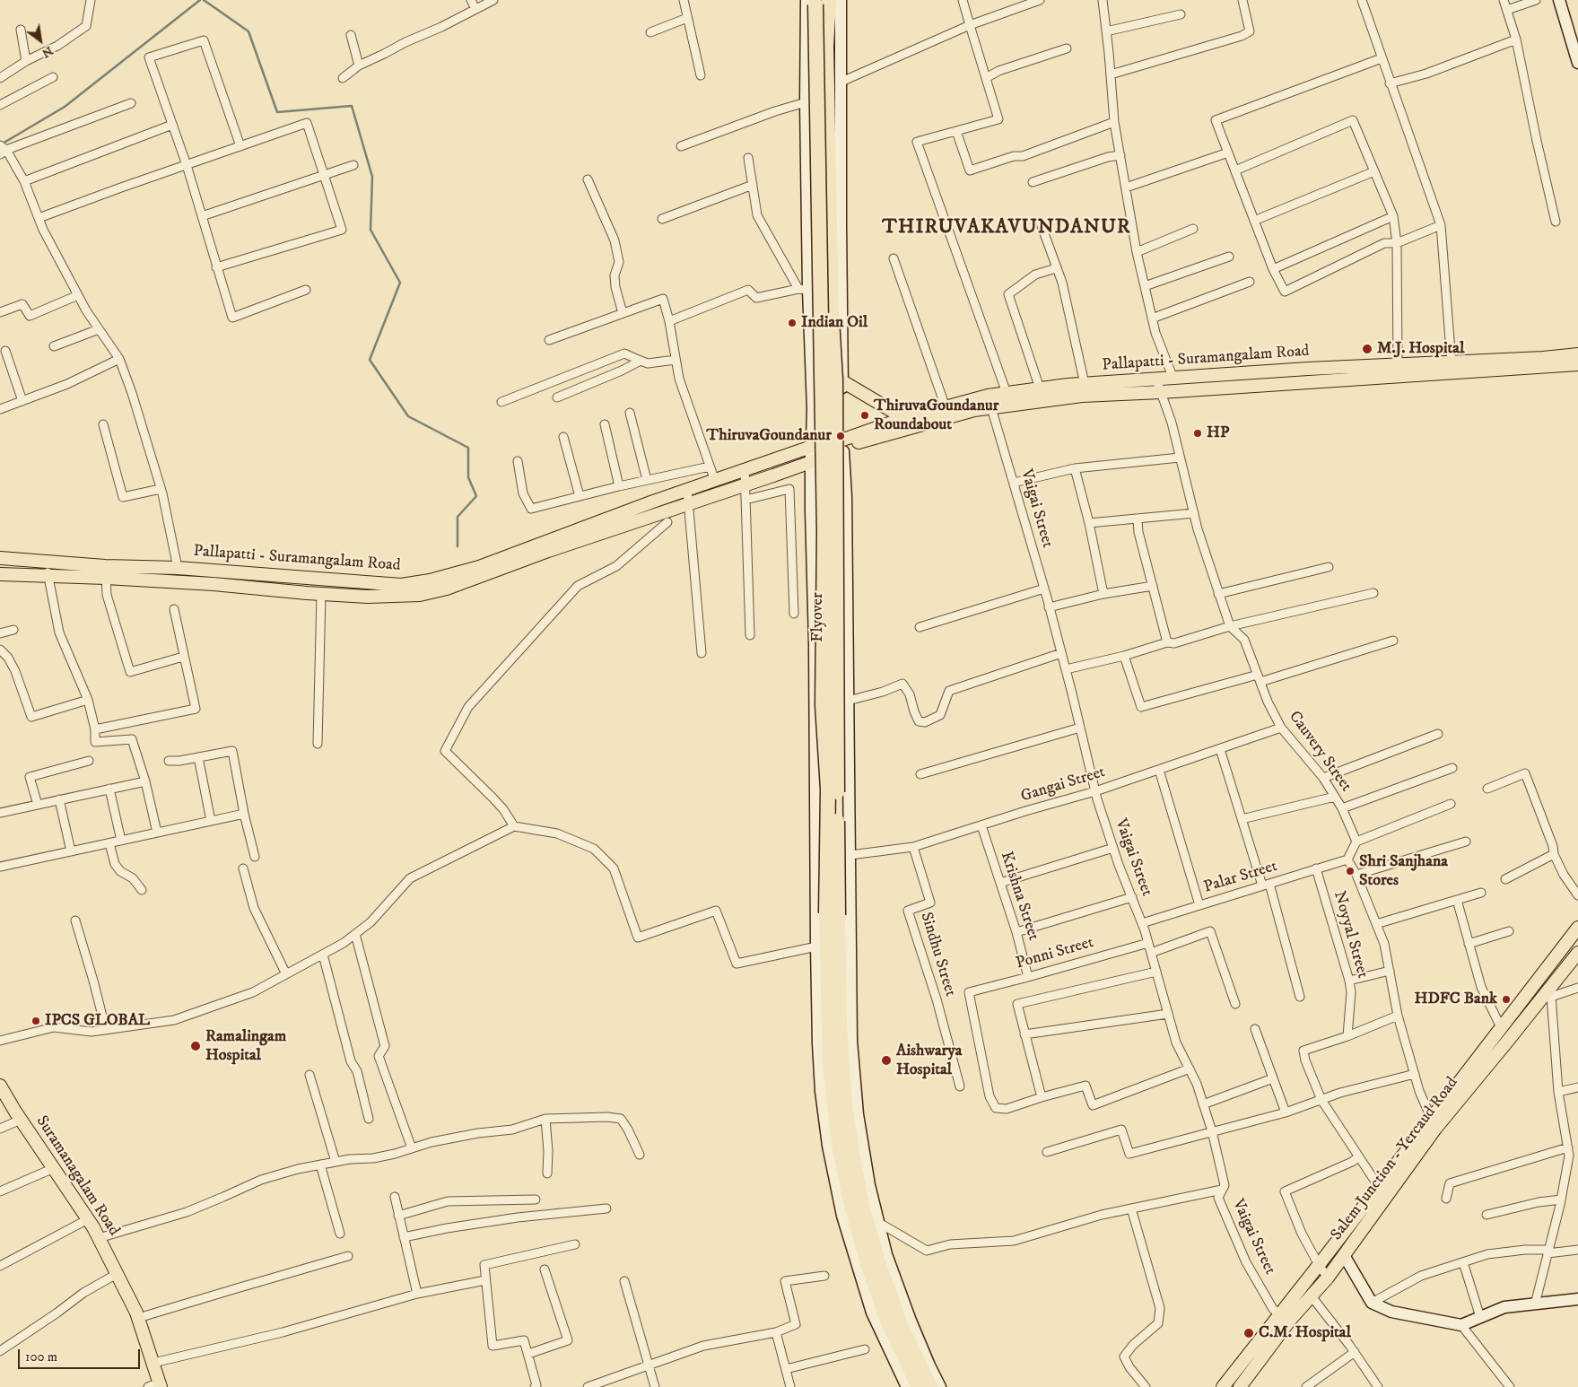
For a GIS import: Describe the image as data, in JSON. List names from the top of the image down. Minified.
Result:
{"streets":{"highway":["Flyover"],"main road":["Pallapatti - Suramangalam Road","Salem Junction - Yercaud Road","Suramanagalam Road"],"street":["Vaigai Street","Cauvery Street","Gangai Street","Palar Street","Krishna Street","Noyyal Street","Ponni Street","Sindhu Street"]},"crossings":[["Pallapatti - Suramangalam Road","Vaigai Street"],["Pallapatti - Suramangalam Road","Cauvery Street"],["Vaigai Street","Gangai Street"],["Vaigai Street","Palar Street"],["Vaigai Street","Ponni Street"],["Cauvery Street","Gangai Street"],["Gangai Street","Krishna Street"],["Gangai Street","Sindhu Street"],["Palar Street","Noyyal Street"],["Krishna Street","Ponni Street"]],"districts":["THIRUVAKAVUNDANUR"],"places":["Indian Oil","M.J. Hospital","ThiruvaGoundanur Roundabout","HP","ThiruvaGoundanur","Shri Sanjhana Stores","HDFC Bank","IPCS GLOBAL","Ramalingam Hospital","Aishwarya Hospital","C.M. Hospital"],"scale_bar":"100 m","north":"bottom right"}
